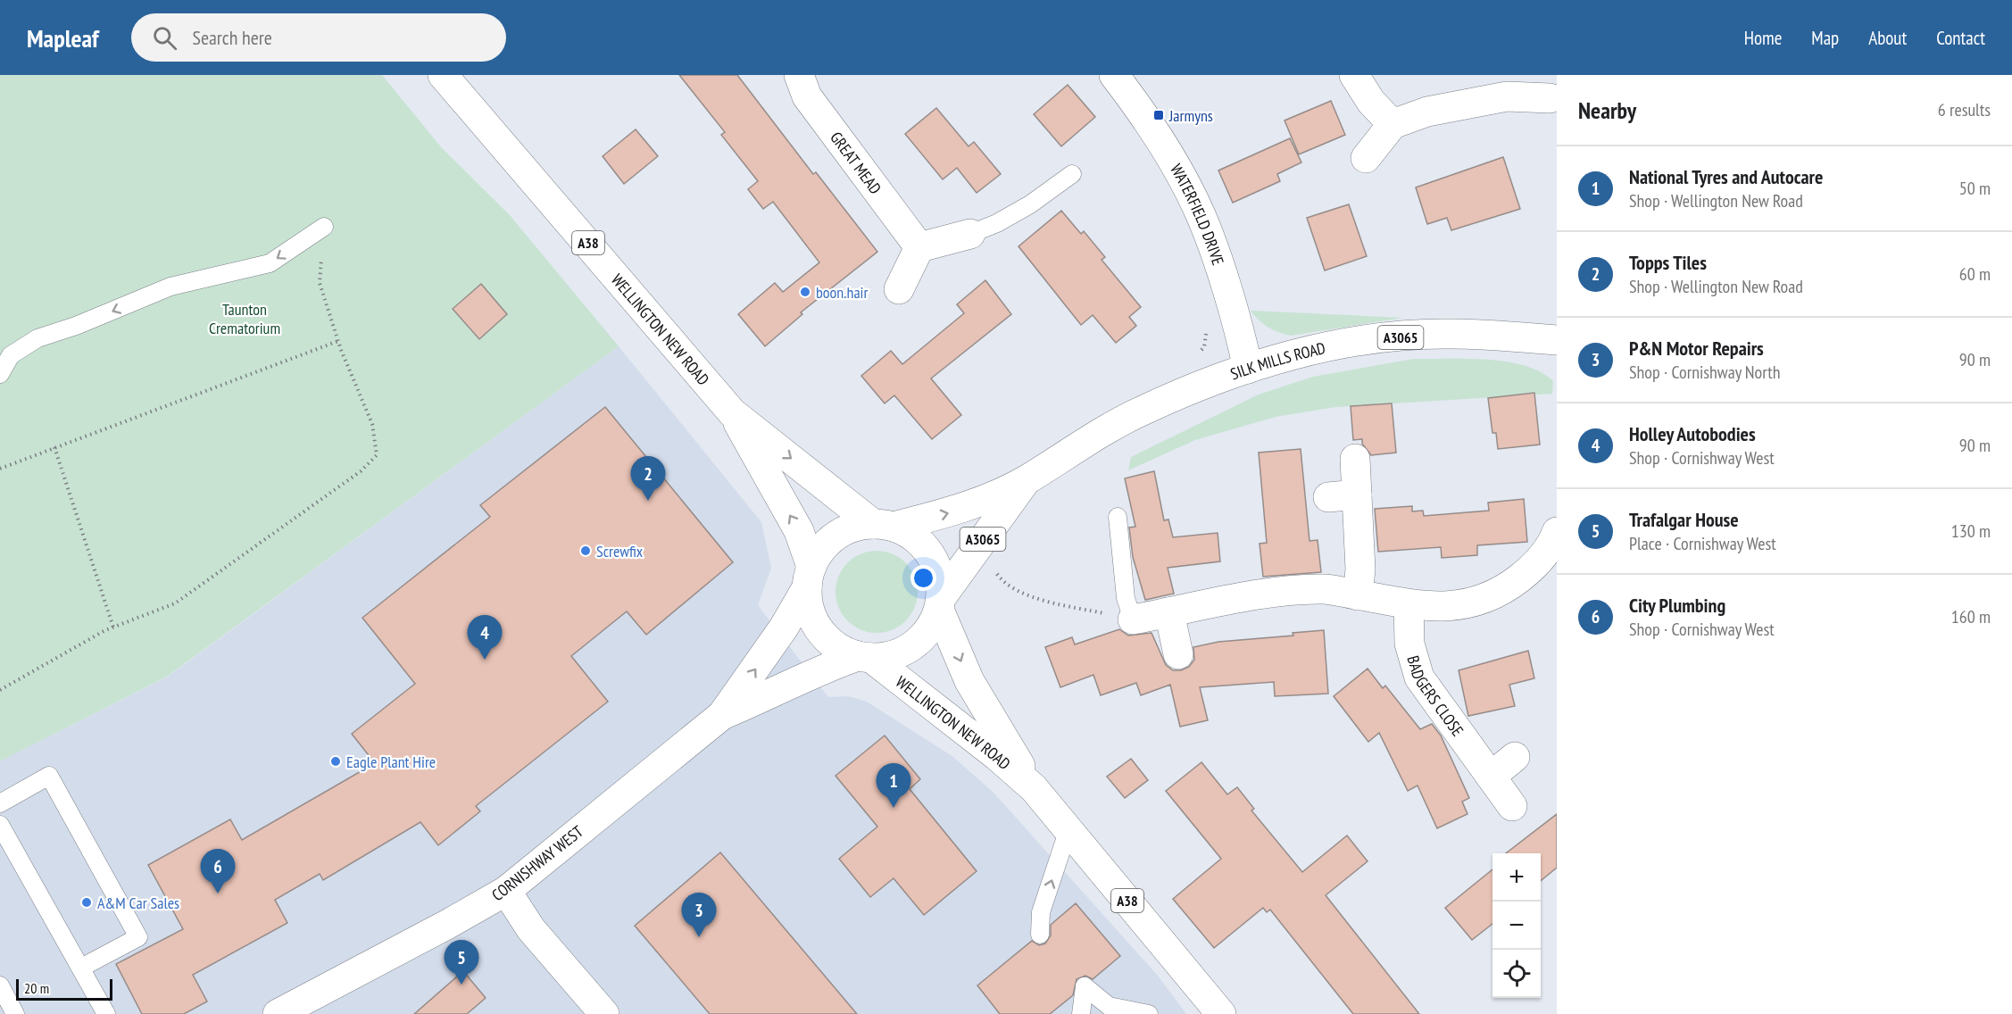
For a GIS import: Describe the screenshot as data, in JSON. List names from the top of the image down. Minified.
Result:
{"streets":{"street":["GREAT MEAD","WATERFIELD DRIVE","A38","WELLINGTON NEW ROAD","A3065","SILK MILLS ROAD","BADGERS CLOSE","CORNISHWAY WEST"]},"crossings":[["WATERFIELD DRIVE","SILK MILLS ROAD"],["A38","WELLINGTON NEW ROAD"],["A38","SILK MILLS ROAD"],["A38","CORNISHWAY WEST"],["WELLINGTON NEW ROAD","SILK MILLS ROAD"],["WELLINGTON NEW ROAD","CORNISHWAY WEST"],["SILK MILLS ROAD","CORNISHWAY WEST"]],"parks":["Taunton Crematorium"],"places":{"transit":["Jarmyns"],"other":["boon.hair","Screwfix","Eagle Plant Hire","A&M Car Sales"]},"scale_bar":"20 m","page":{"header":"Mapleaf","search":"Search here","nav":["Home","Map","About","Contact"],"heading":["Nearby","6 results"],"list":[{"mark":"1","name":"National Tyres and Autocare","note":"Shop · Wellington New Road","value":"50 m"},{"mark":"2","name":"Topps Tiles","note":"Shop · Wellington New Road","value":"60 m"},{"mark":"3","name":"P&N Motor Repairs","note":"Shop · Cornishway North","value":"90 m"},{"mark":"4","name":"Holley Autobodies","note":"Shop · Cornishway West","value":"90 m"},{"mark":"5","name":"Trafalgar House","note":"Place · Cornishway West","value":"130 m"},{"mark":"6","name":"City Plumbing","note":"Shop · Cornishway West","value":"160 m"}],"pins":["2","4","1","6","3","5"],"map_buttons":["+","−"],"scale":"20 m"}}
